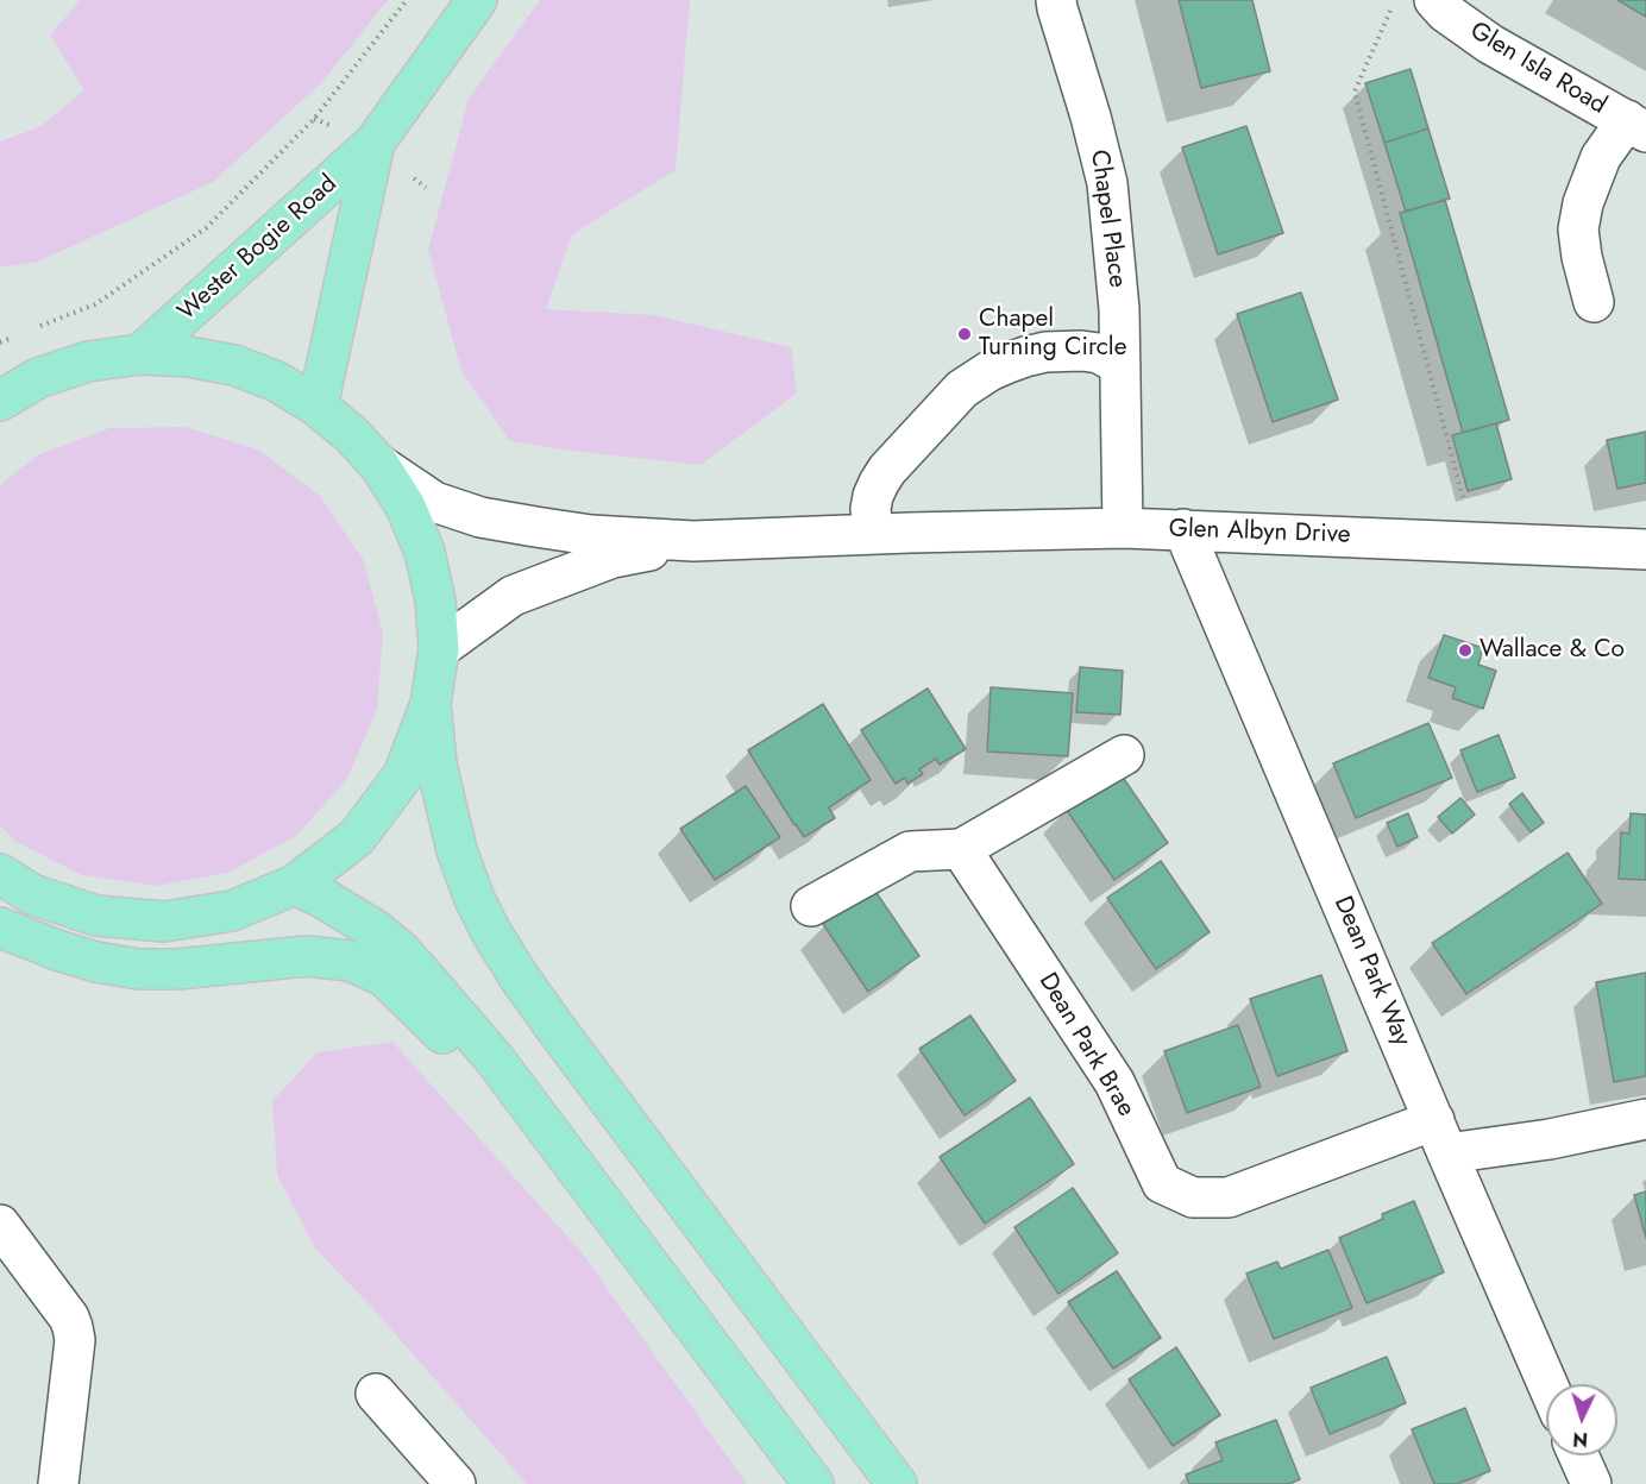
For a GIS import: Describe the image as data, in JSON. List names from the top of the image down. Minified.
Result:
{"streets":{"main road":["Wester Bogie Road"],"street":["Glen Isla Road","Chapel Place","Glen Albyn Drive","Dean Park Way","Dean Park Brae"]},"crossings":[["Chapel Place","Glen Albyn Drive"],["Glen Albyn Drive","Dean Park Way"],["Dean Park Way","Dean Park Brae"]],"places":["Chapel Turning Circle","Wallace & Co"],"north":"bottom"}
